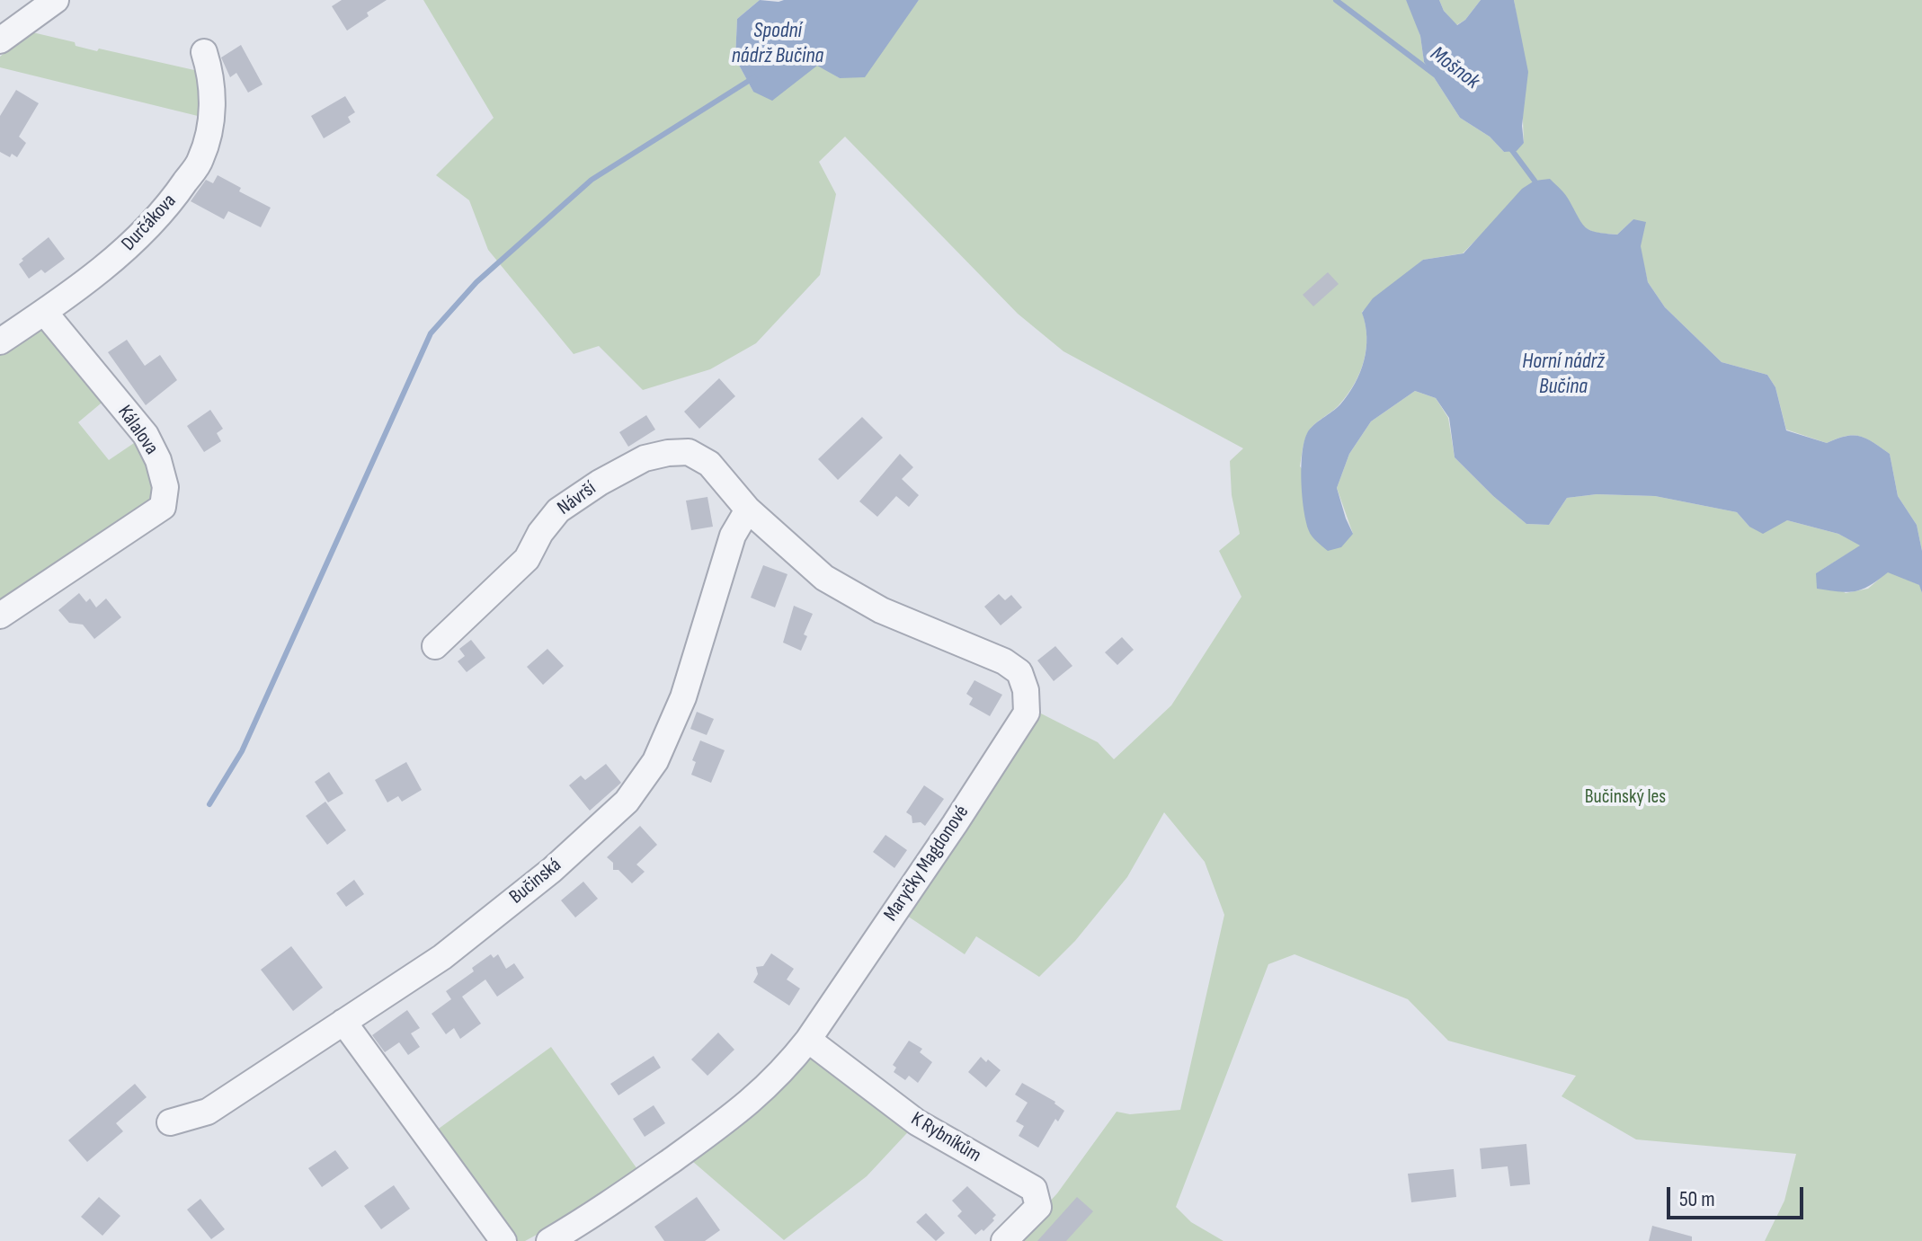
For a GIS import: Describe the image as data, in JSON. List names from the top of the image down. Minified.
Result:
{"streets":{"street":["Durčákova","Kálalova","Návrší","Maryčky Magdonové","Bučinská","K Rybníkům"]},"crossings":[["Durčákova","Kálalova"],["Návrší","Maryčky Magdonové"],["Návrší","Bučinská"],["Maryčky Magdonové","Bučinská"],["Maryčky Magdonové","K Rybníkům"]],"water":["Spodní nádrž Bučina","Mošnok","Horní nádrž Bučina"],"parks":["Bučinský les"],"scale_bar":"50 m"}
